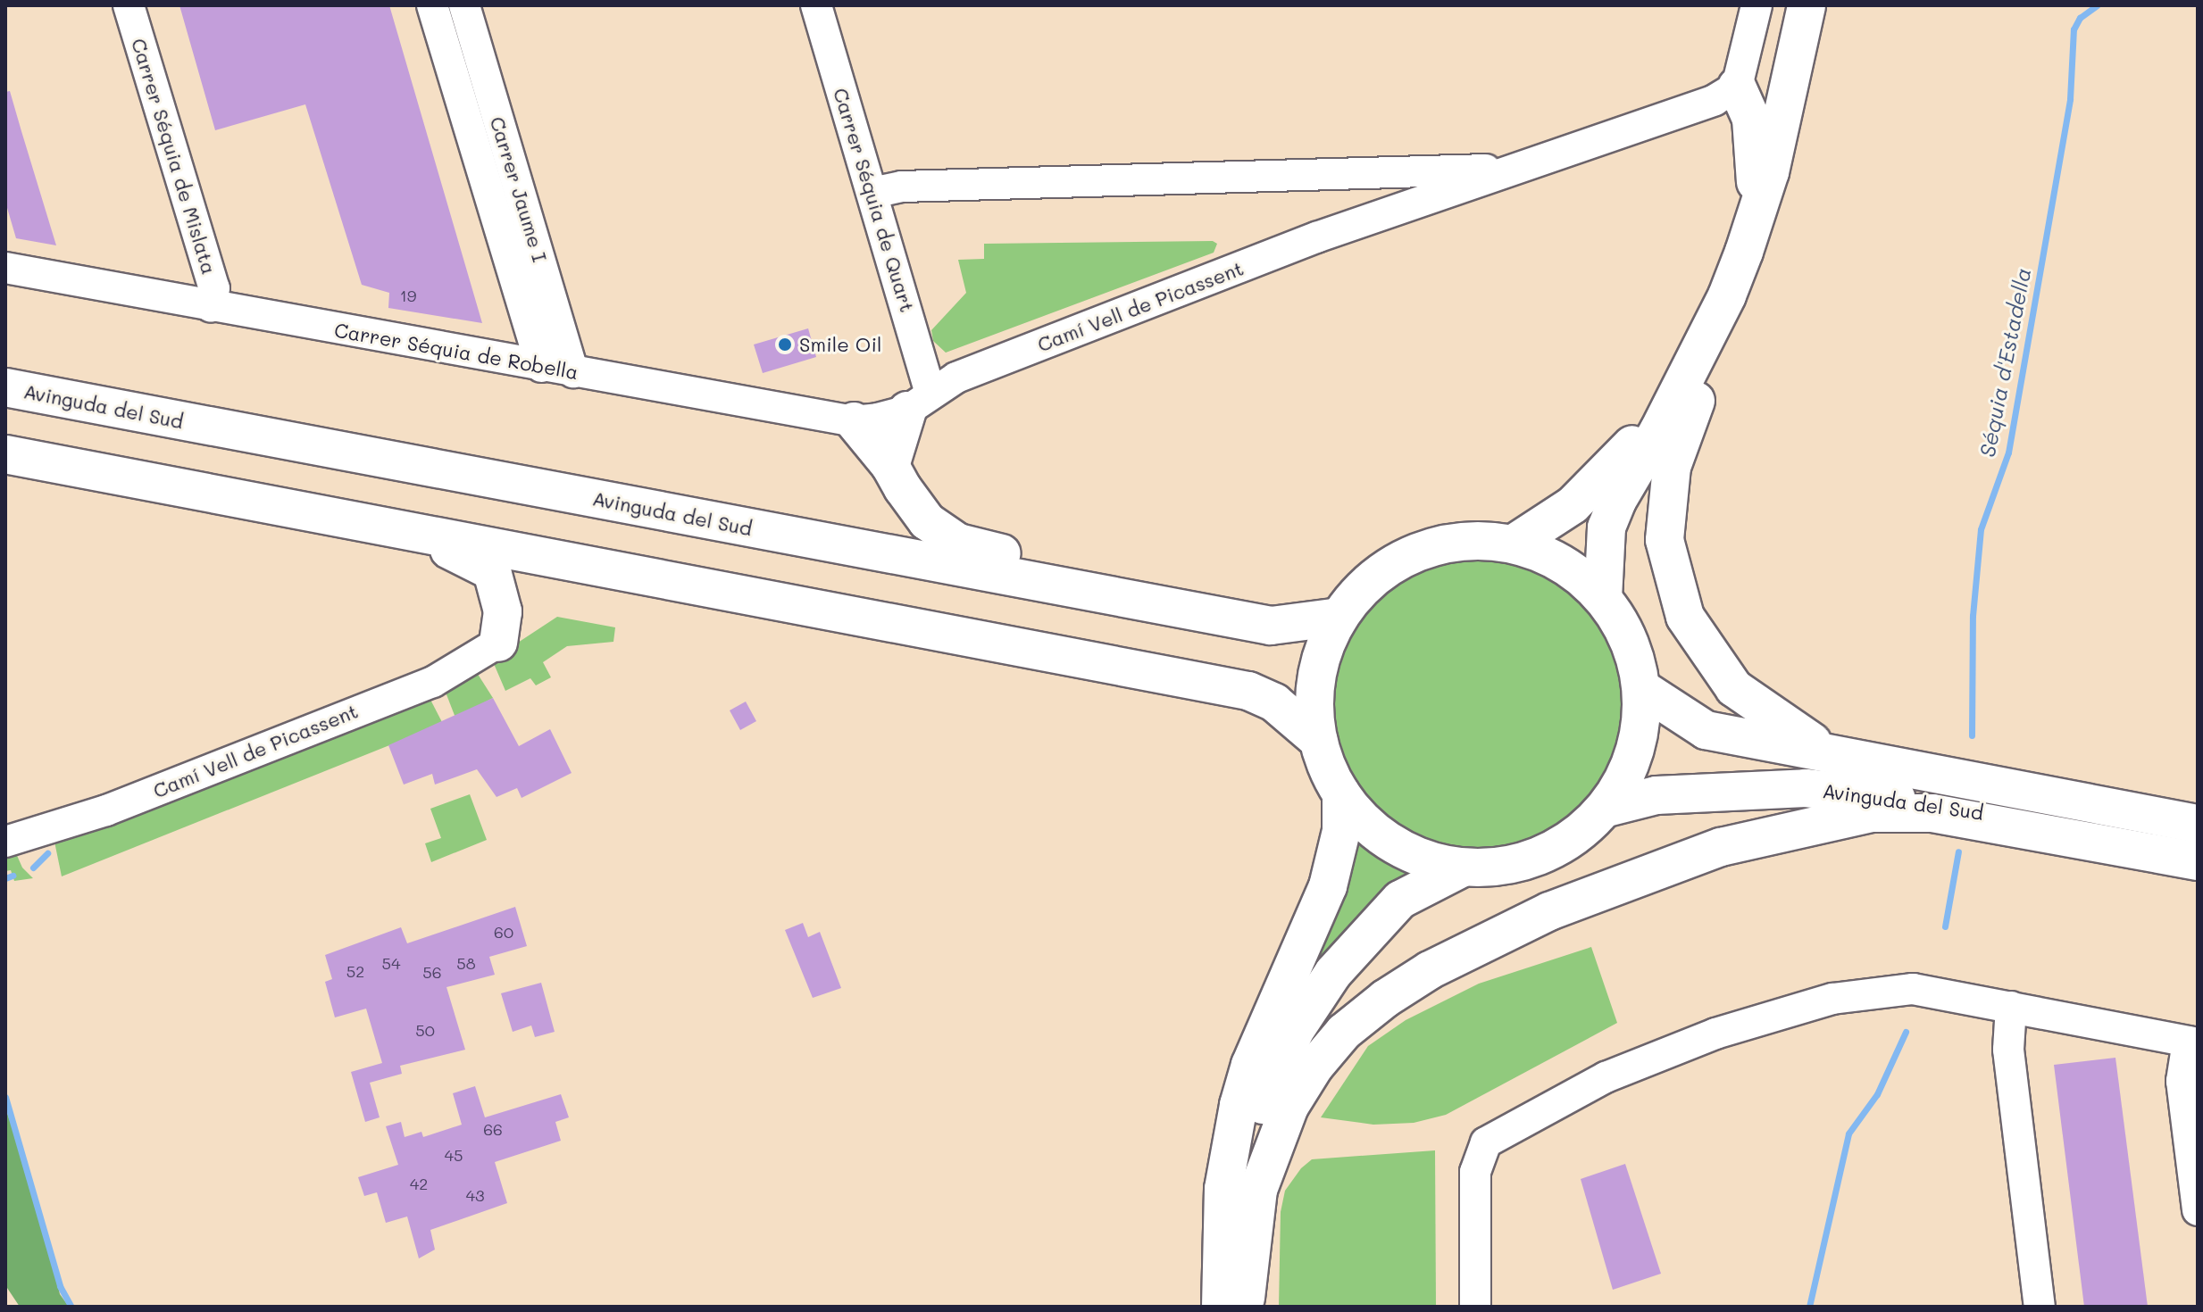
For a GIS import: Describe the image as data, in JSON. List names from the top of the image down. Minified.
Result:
{"streets":{"main road":["Avinguda del Sud"],"street":["Carrer Séquia de Mislata","Carrer Jaume I","Carrer Séquia de Quart","Camí Vell de Picassent","Carrer Séquia de Robella"]},"crossings":[["Carrer Séquia de Mislata","Carrer Séquia de Robella"],["Carrer Jaume I","Carrer Séquia de Robella"],["Carrer Séquia de Quart","Camí Vell de Picassent"],["Carrer Séquia de Quart","Carrer Séquia de Robella"],["Camí Vell de Picassent","Carrer Séquia de Robella"]],"water":["Séquia d'Estadella"],"places":["Smile Oil"],"house_numbers":["19","60","54","58","52","56","50","66","45","42","43"]}
